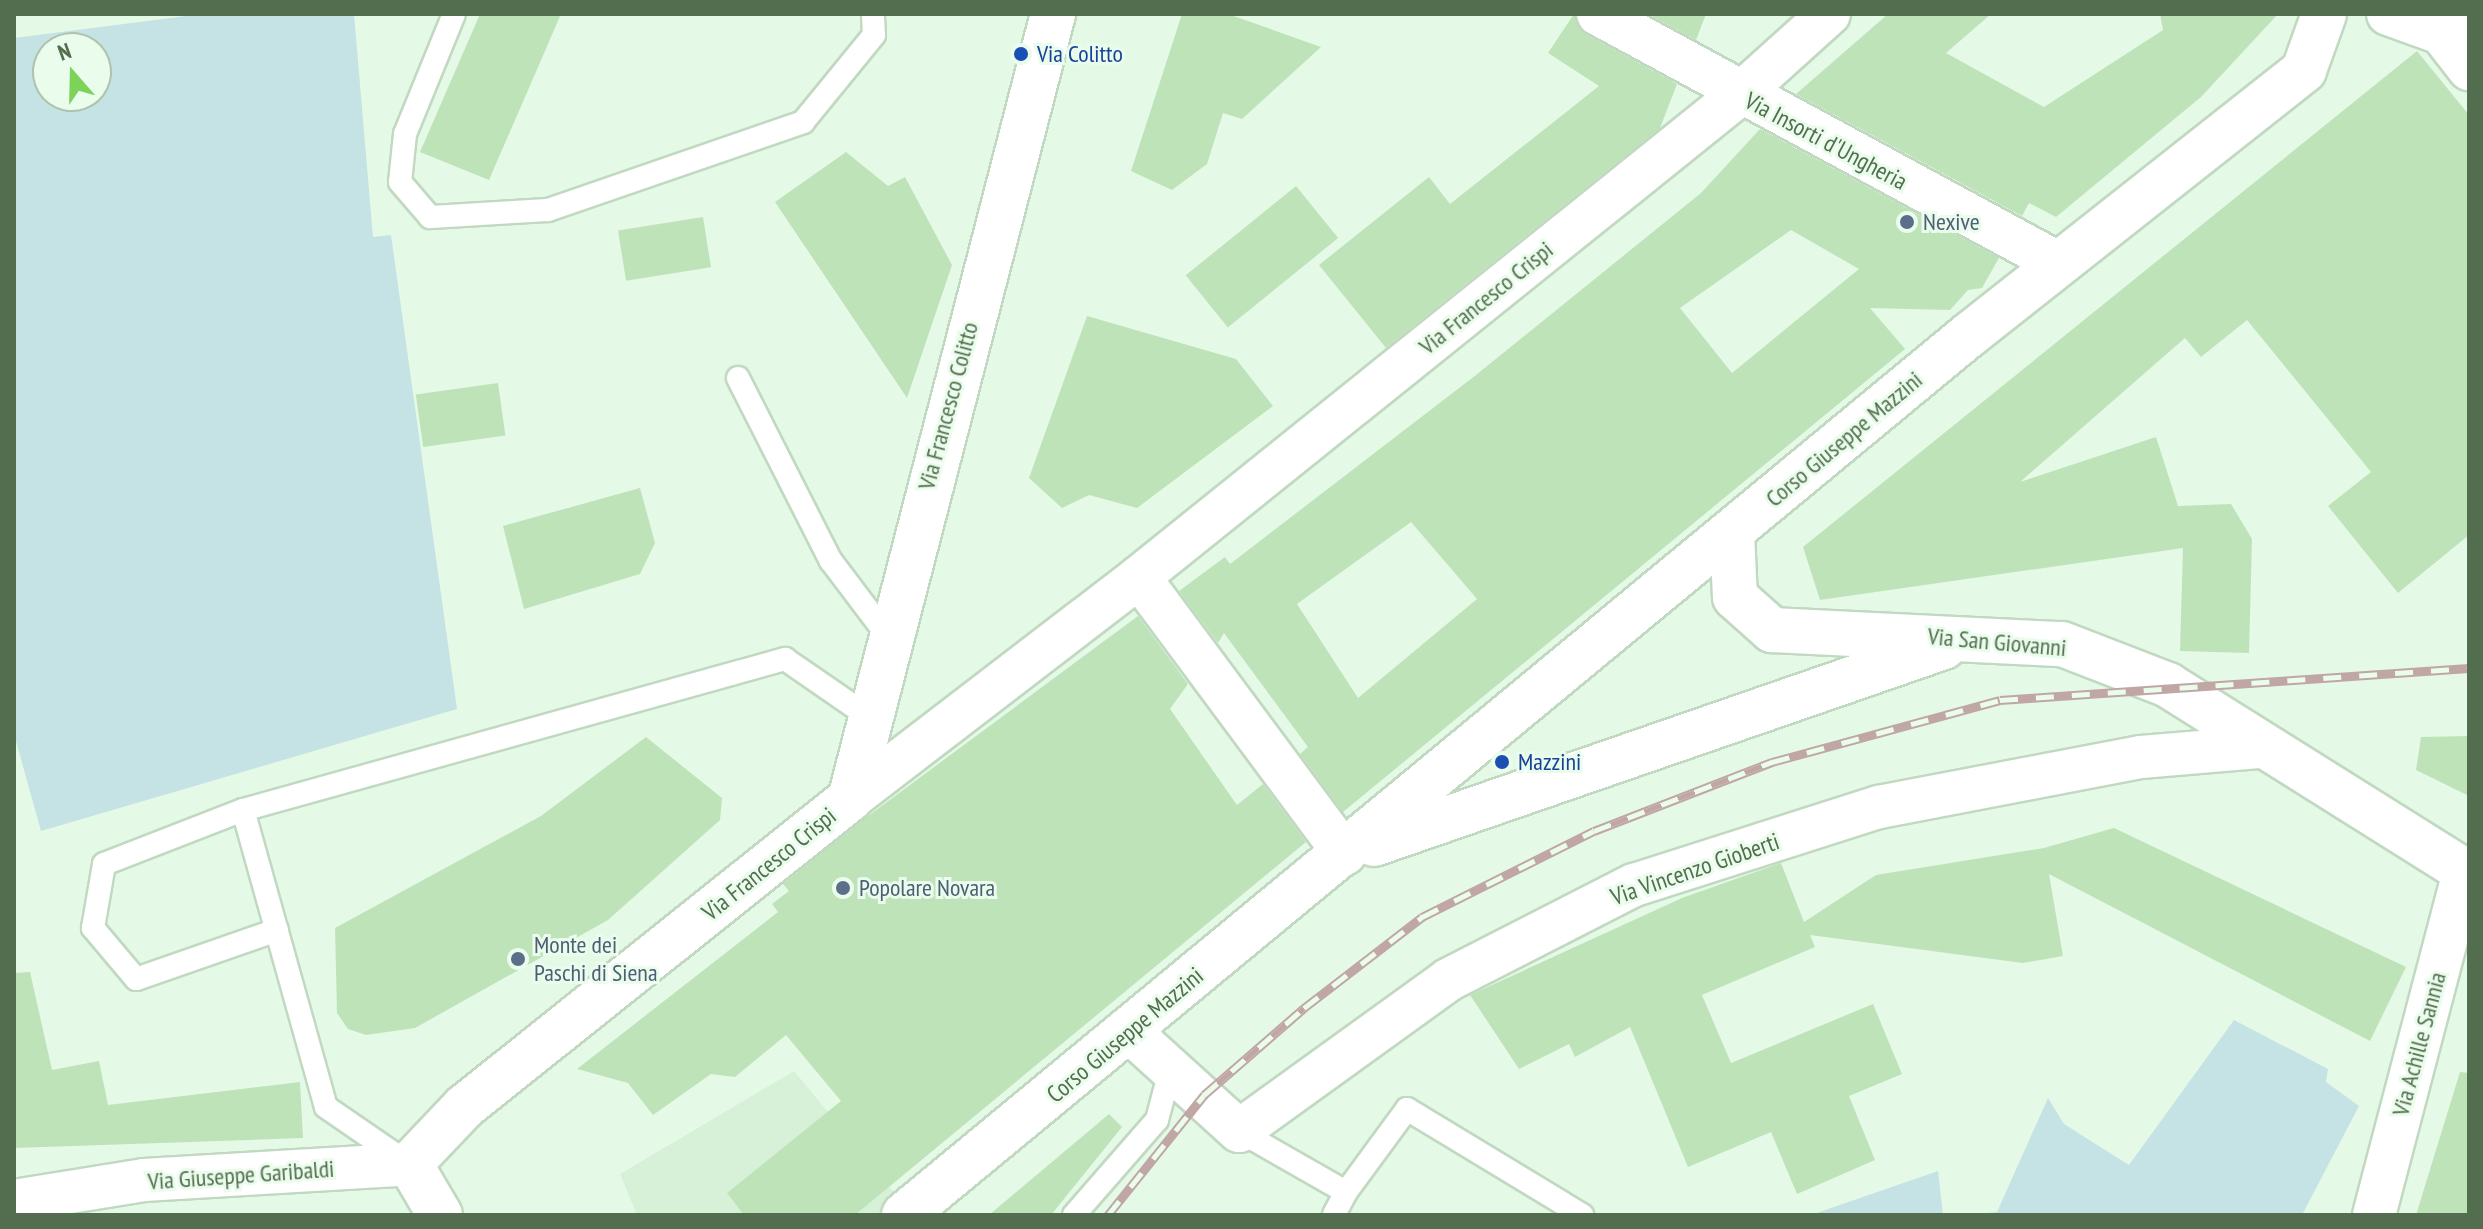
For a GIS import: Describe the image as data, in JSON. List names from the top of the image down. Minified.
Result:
{"streets":{"main road":["Via Francesco Crispi","Via Francesco Colitto","Corso Giuseppe Mazzini","Via San Giovanni"],"street":["Via Insorti d'Ungheria","Via Vincenzo Gioberti","Via Achille Sannia","Via Giuseppe Garibaldi"]},"crossings":[["Via Insorti d'Ungheria","Via Francesco Crispi"],["Via Insorti d'Ungheria","Corso Giuseppe Mazzini"],["Via Francesco Crispi","Via Francesco Colitto"],["Via Francesco Crispi","Via Giuseppe Garibaldi"],["Corso Giuseppe Mazzini","Via San Giovanni"],["Via San Giovanni","Via Vincenzo Gioberti"],["Via San Giovanni","Via Achille Sannia"]],"places":["Via Colitto","Nexive","Mazzini","Popolare Novara","Monte dei Paschi di Siena"],"north":"top"}
